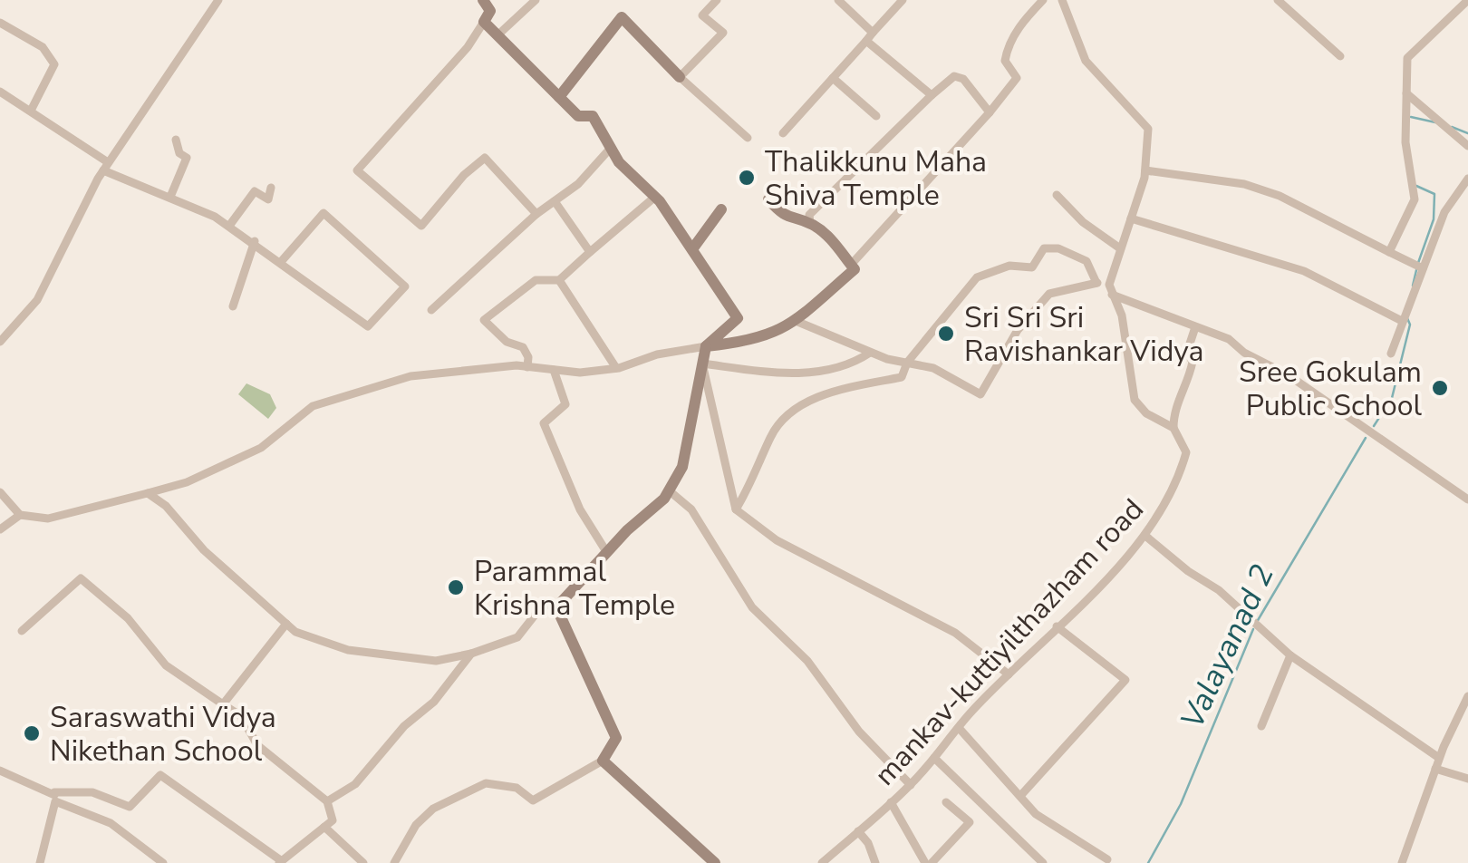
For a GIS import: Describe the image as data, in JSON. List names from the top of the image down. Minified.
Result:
{"streets":{"street":["mankav-kuttiyilthazham road"]},"water":["Valayanad 2"],"places":["Thalikkunu Maha Shiva Temple","Sri Sri Sri Ravishankar Vidya","Sree Gokulam Public School","Parammal Krishna Temple","Saraswathi Vidya Nikethan School"]}
